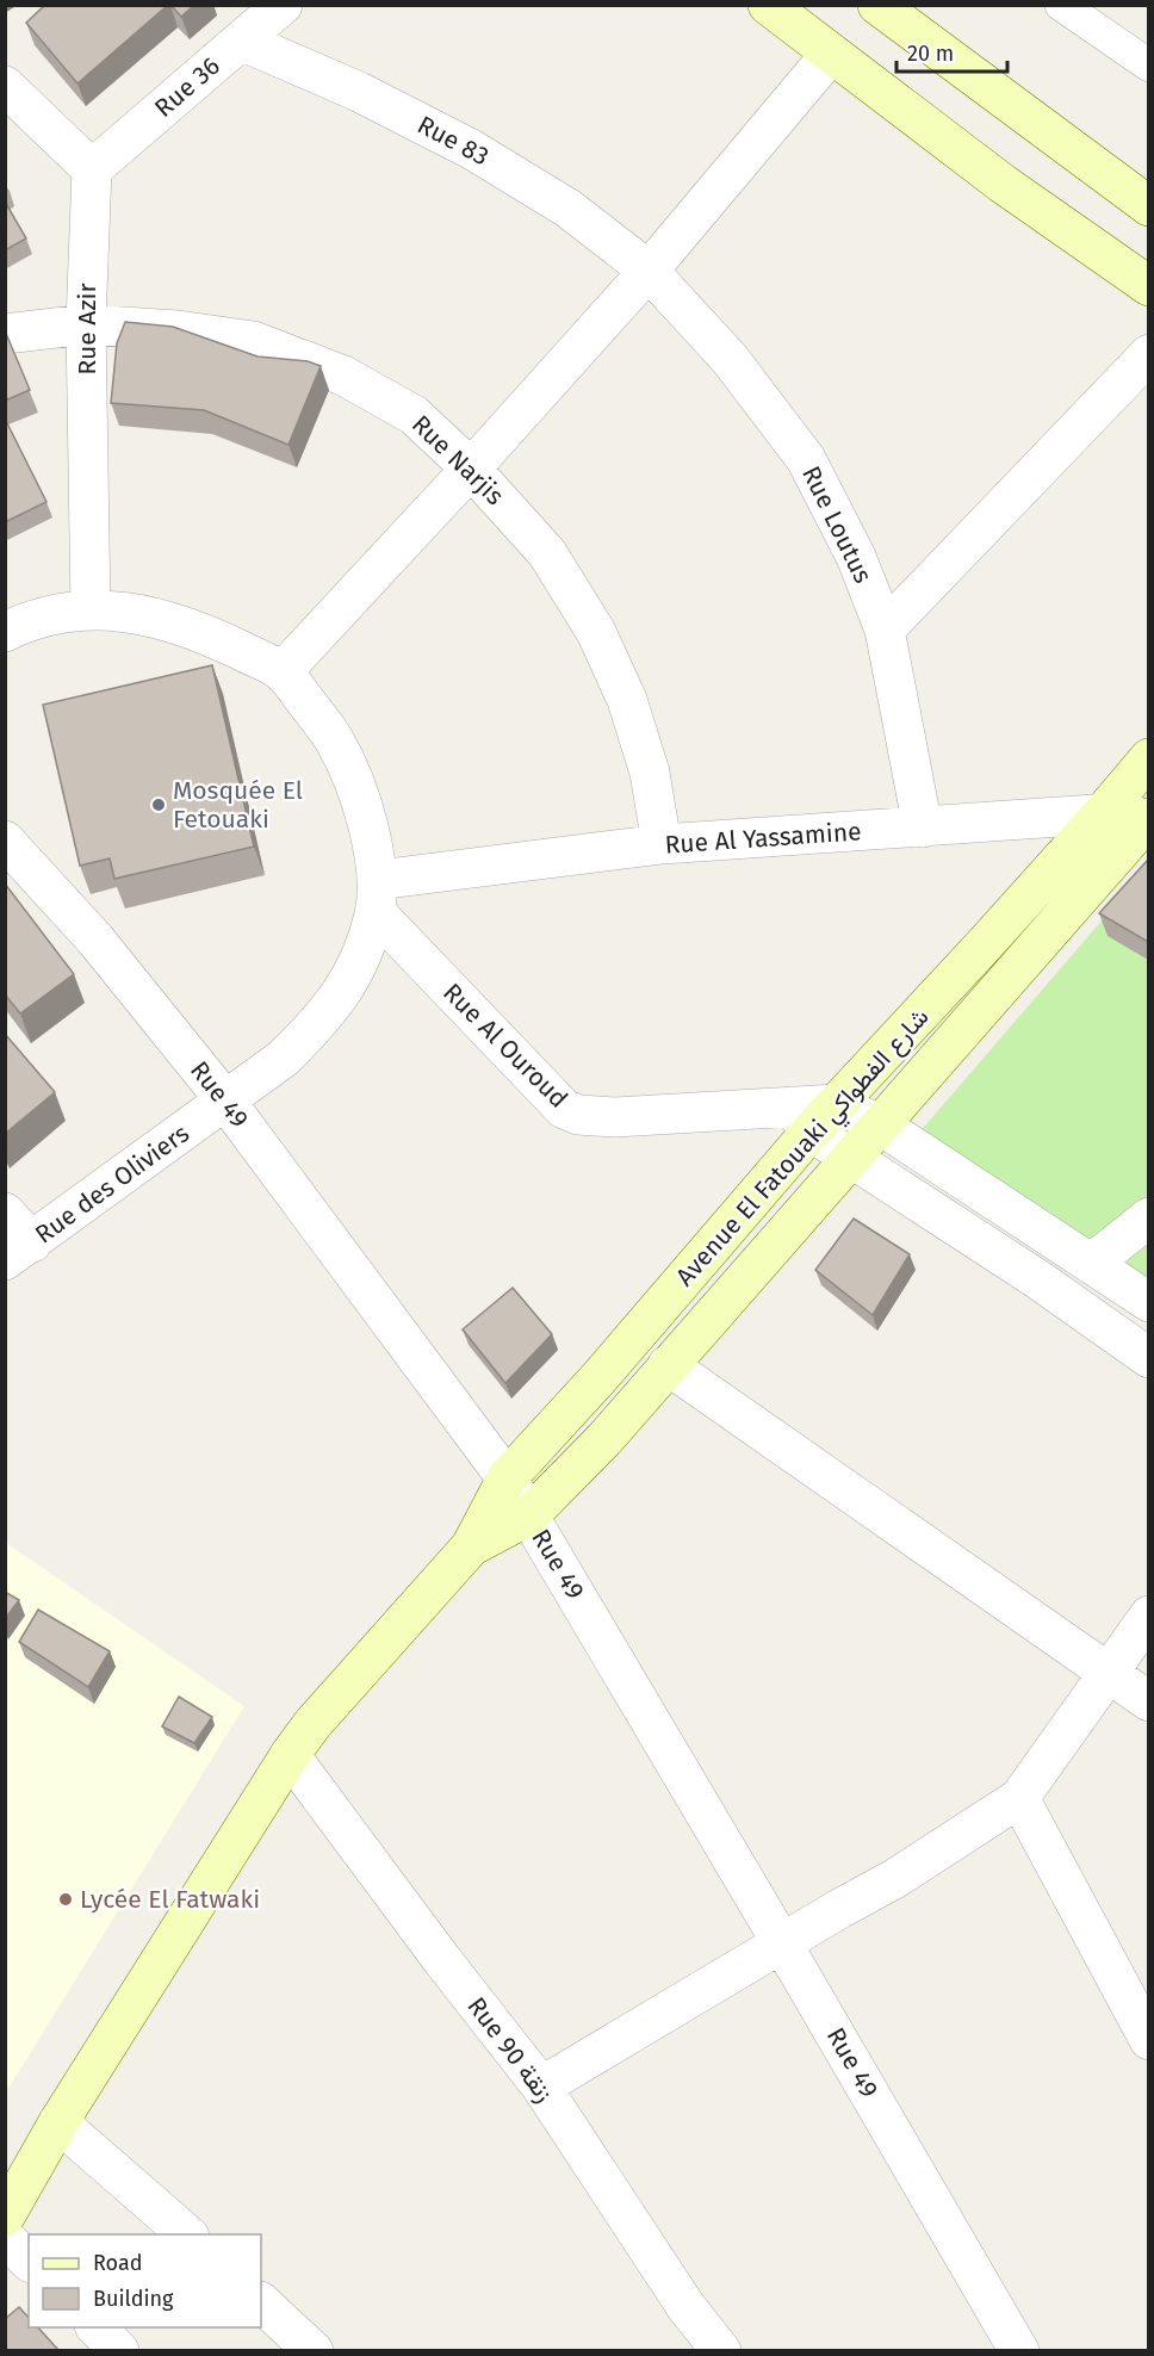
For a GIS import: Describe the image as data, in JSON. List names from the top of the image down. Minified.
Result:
{"streets":{"main road":["Avenue El Fatouaki شارع الفطواكي"],"street":["Rue 36","Rue 83","Rue Azir","Rue Narjis","Rue Loutus","Rue Al Yassamine","Rue Al Ouroud","Rue 49","Rue des Oliviers","Rue 90 زنقة"]},"crossings":[["Rue 36","Rue 83"],["Rue 36","Rue Azir"],["Rue 83","Rue Loutus"],["Rue Azir","Rue Narjis"],["Rue Azir","Rue des Oliviers"],["Rue Narjis","Rue Al Yassamine"],["Rue Loutus","Rue Al Yassamine"],["Rue Al Yassamine","Rue Al Ouroud"],["Rue Al Yassamine","Avenue El Fatouaki شارع الفطواكي"],["Rue Al Yassamine","Rue des Oliviers"],["Rue Al Ouroud","Avenue El Fatouaki شارع الفطواكي"],["Rue Al Ouroud","Rue des Oliviers"],["Rue 49","Avenue El Fatouaki شارع الفطواكي"],["Rue 49","Rue des Oliviers"],["Avenue El Fatouaki شارع الفطواكي","Rue 90 زنقة"]],"places":["Mosquée El Fetouaki","Lycée El Fatwaki"],"legend":["Road","Building"],"scale_bar":"20 m"}
